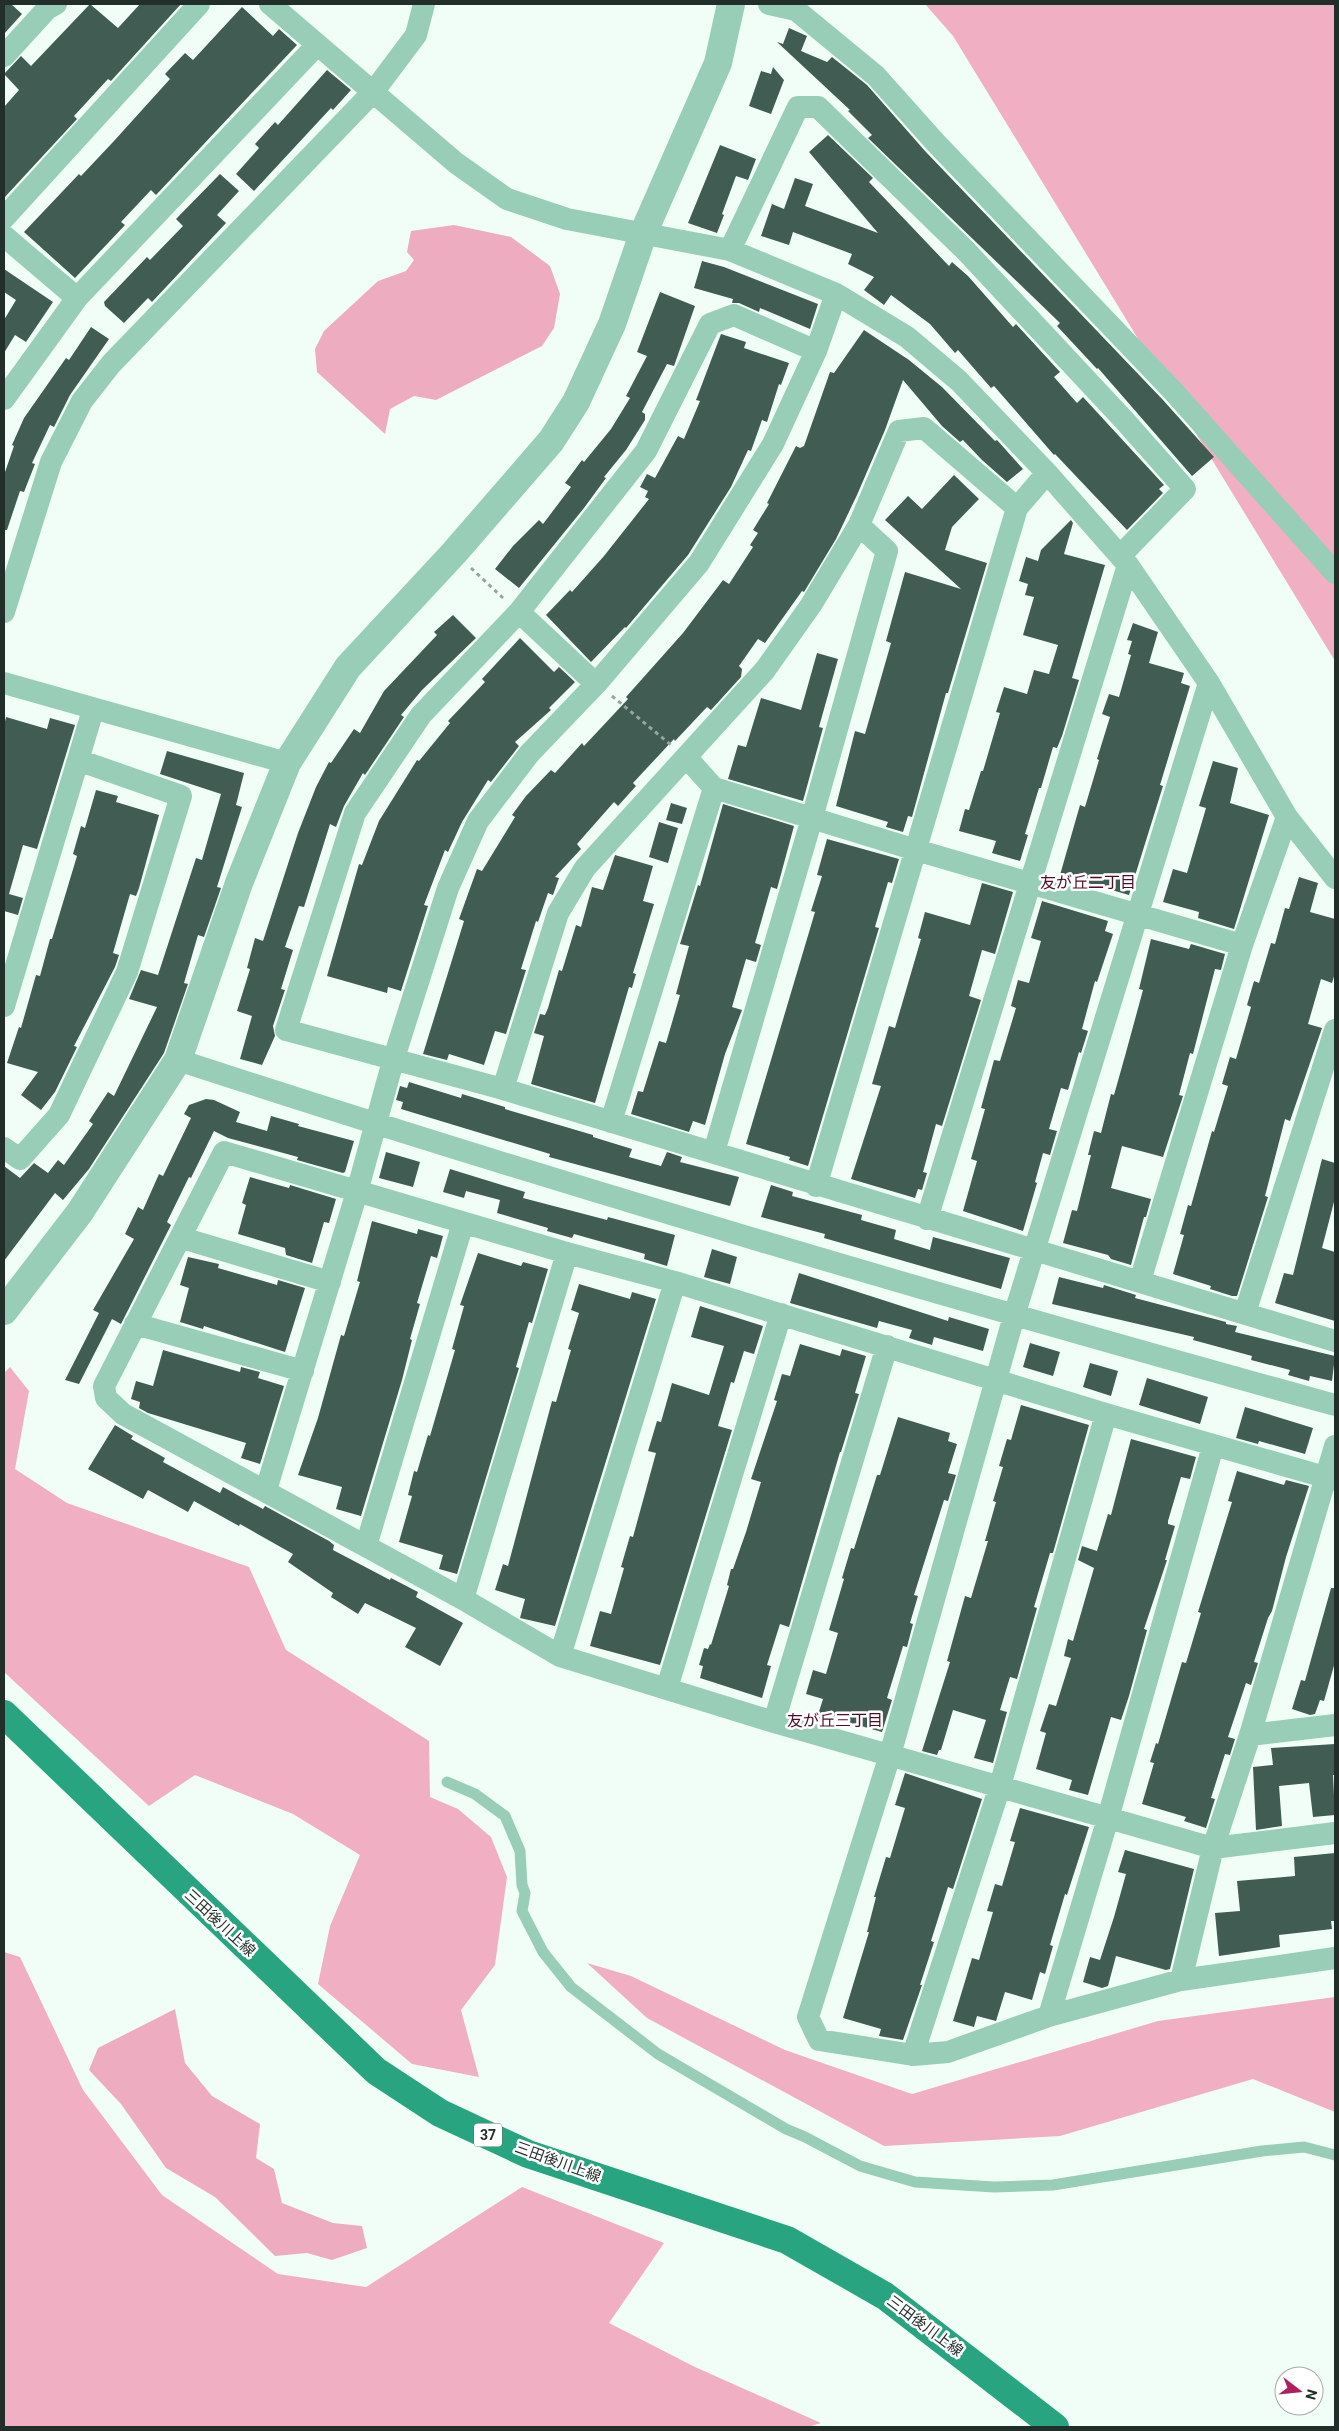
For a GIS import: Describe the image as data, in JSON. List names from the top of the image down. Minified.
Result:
{"streets":{"main road":["三田後川上線","37"]},"districts":["友が丘二丁目","友が丘三丁目"],"north":"right"}
